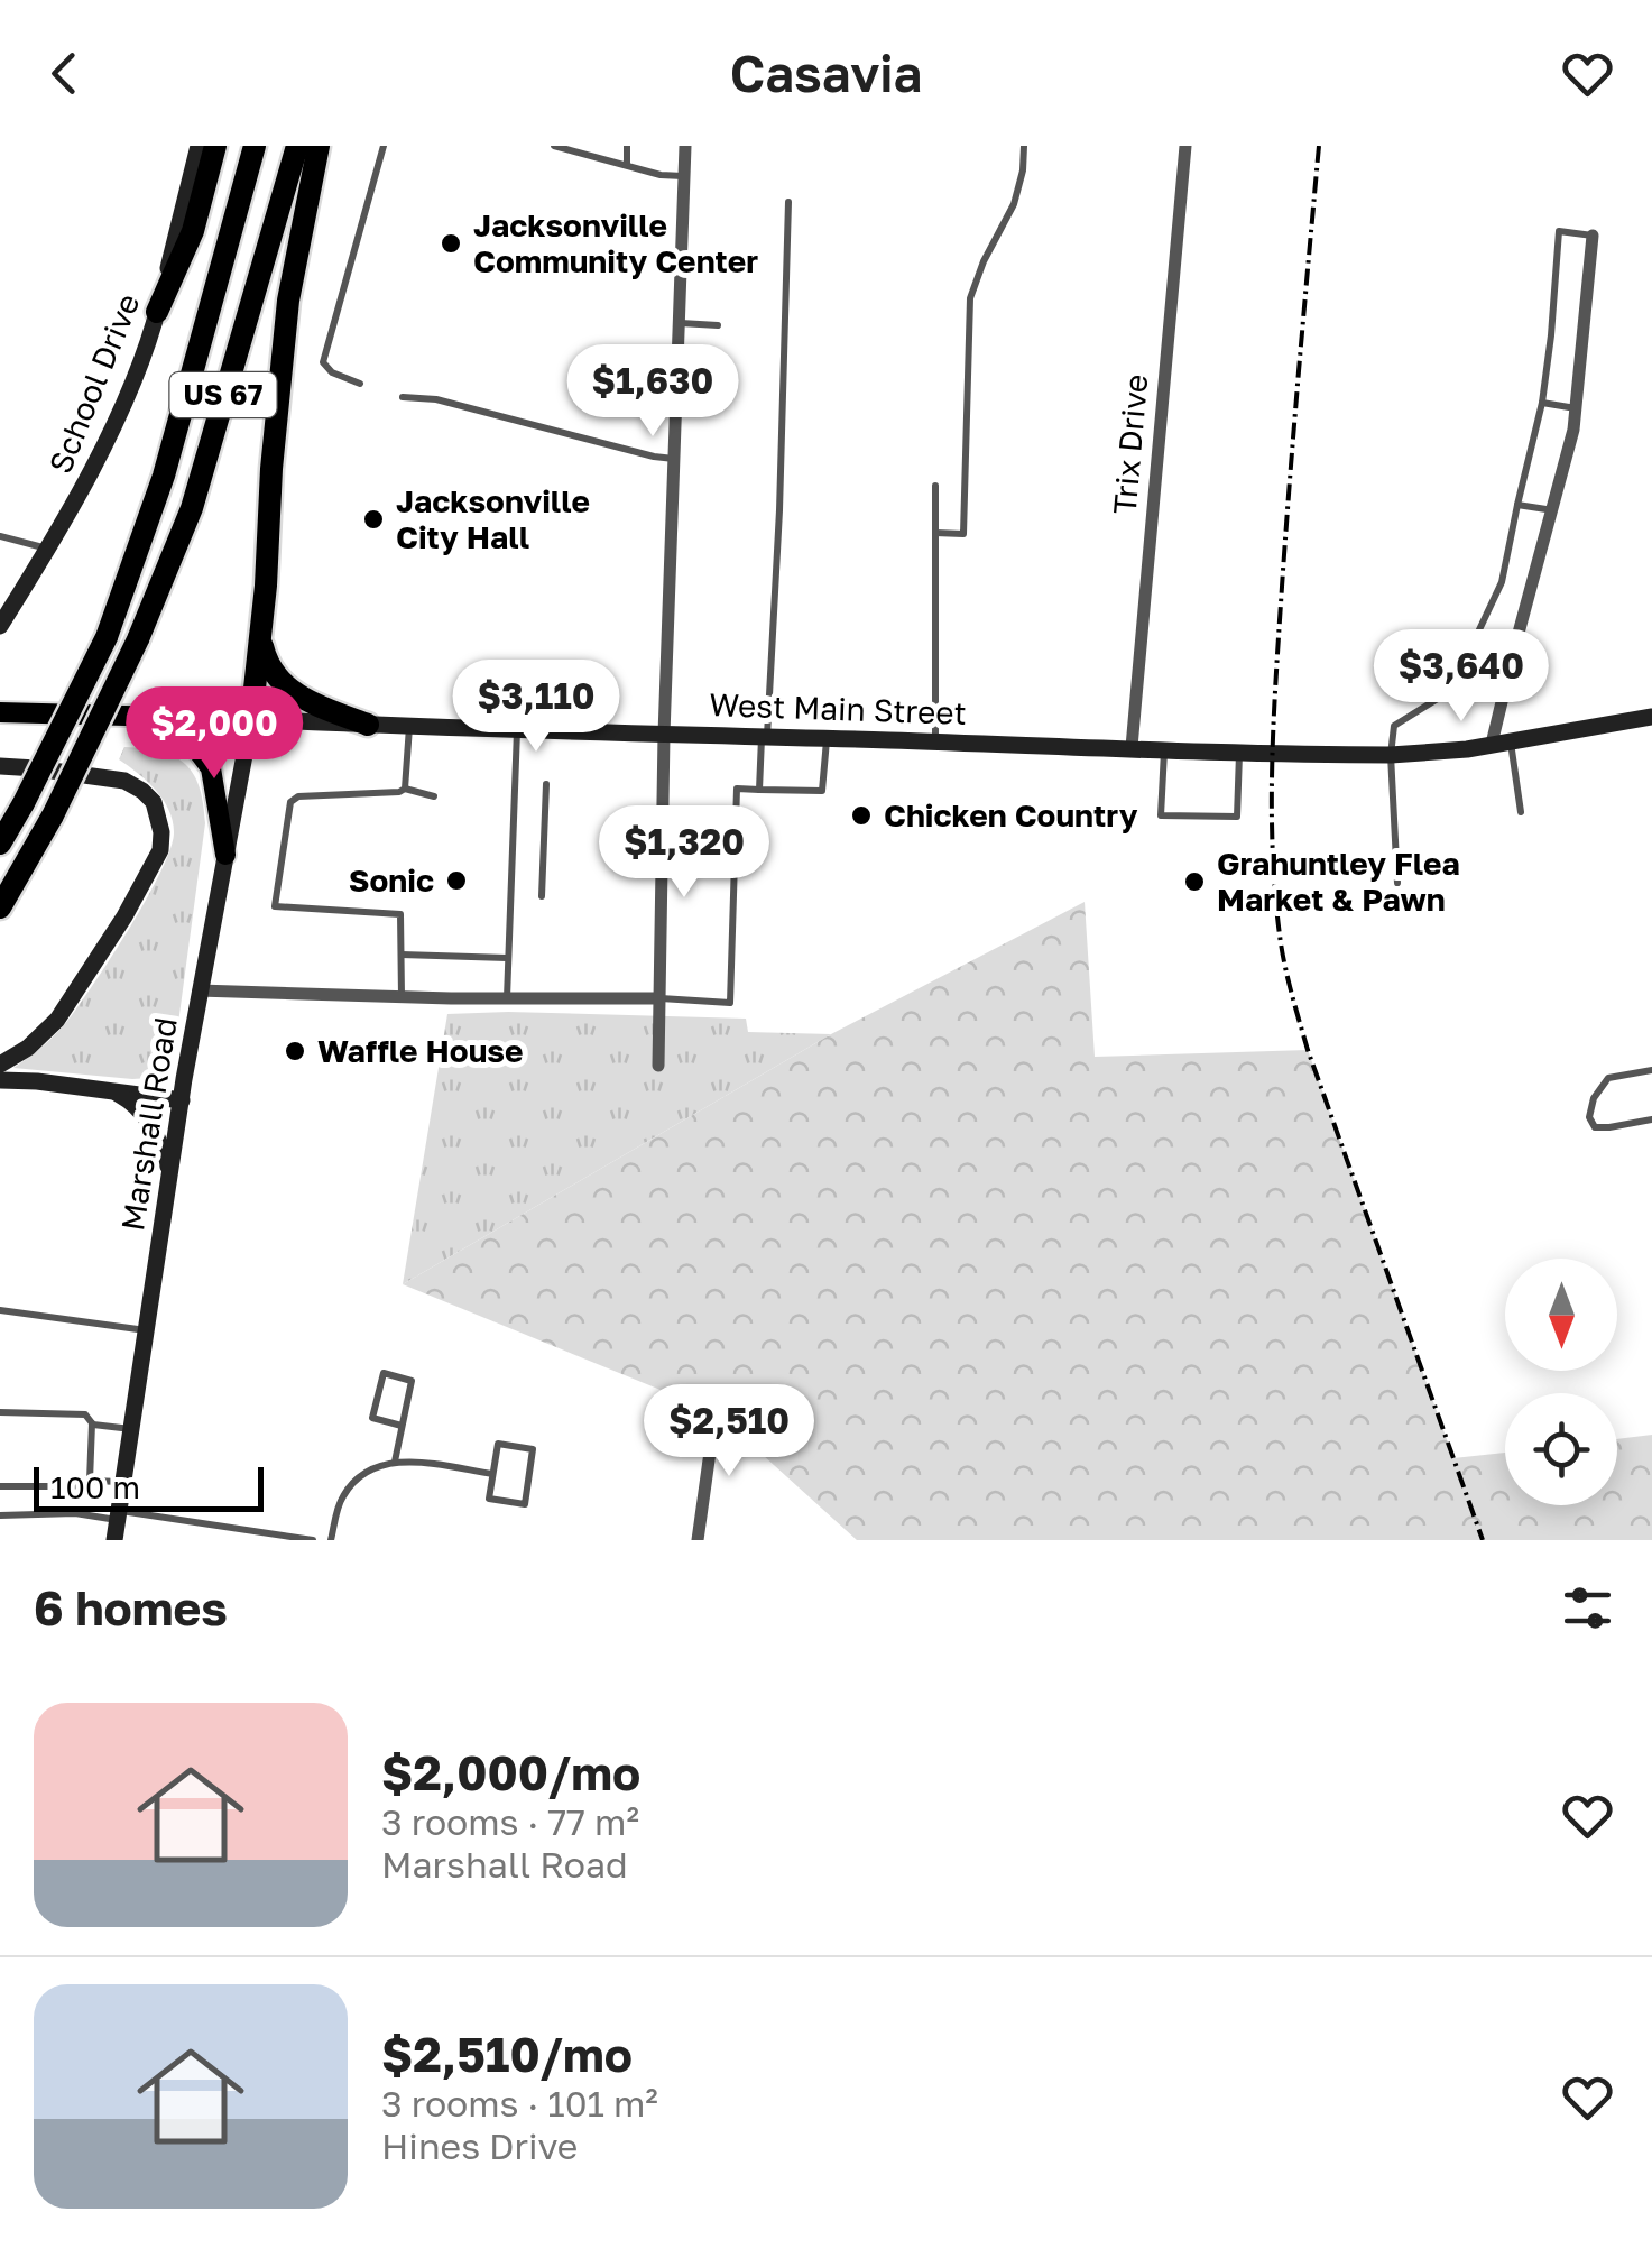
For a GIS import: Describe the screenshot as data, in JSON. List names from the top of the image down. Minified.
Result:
{"streets":{"highway":["US 67"],"main road":["School Drive","West Main Street","Marshall Road"],"street":["Trix Drive"]},"crossings":[["Trix Drive","West Main Street"],["West Main Street","Marshall Road"]],"places":["Jacksonville Community Center","Jacksonville City Hall","Chicken Country","Sonic","Grahuntley Flea Market & Pawn","Waffle House"],"scale_bar":"100 m","north":"bottom","page":{"header":"Casavia","price":["$1,630","$3,640","$3,110","$2,000","$1,320","$2,510"],"scale":"100 m","heading":"6 homes","list":[{"name":"$2,000/mo","note":"3 rooms · 77 m² · Marshall Road"},{"name":"$2,510/mo","note":"3 rooms · 101 m² · Hines Drive"}]}}
